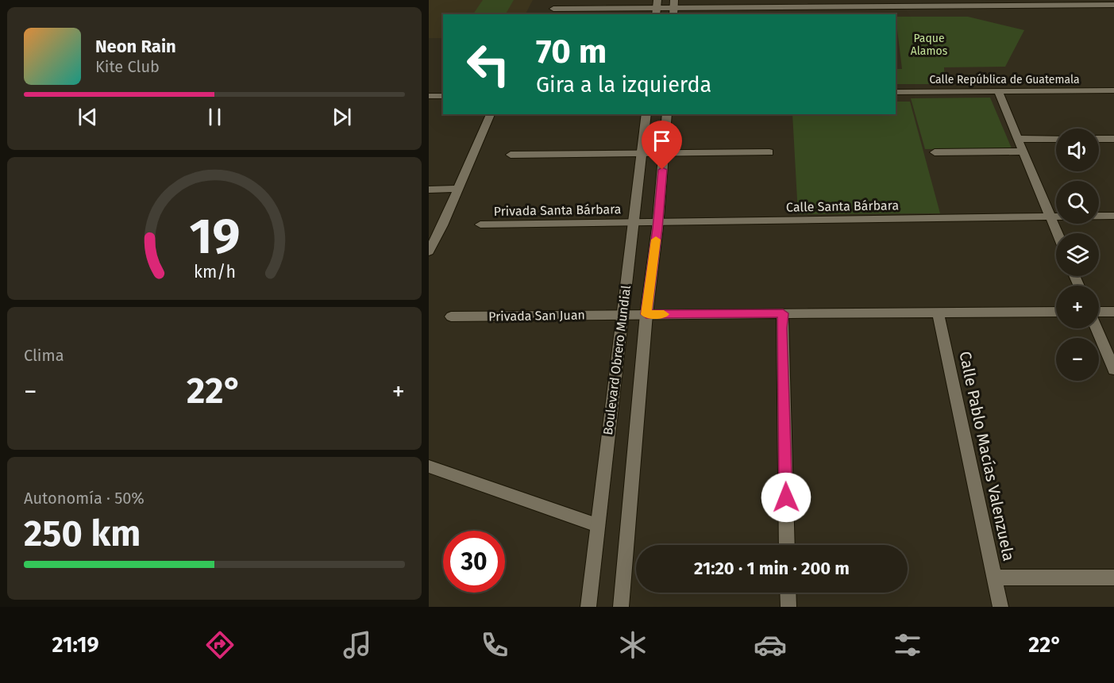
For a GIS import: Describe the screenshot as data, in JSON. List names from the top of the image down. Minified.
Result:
{"streets":{"street":["Calle República de Guatemala","Calle Santa Bárbara","Privada Santa Bárbara","Privada San Juan","Boulevard Obrero Mundial","Calle Pablo Macías Valenzuela"]},"crossings":[["Calle Santa Bárbara","Privada Santa Bárbara"],["Calle Santa Bárbara","Boulevard Obrero Mundial"],["Privada Santa Bárbara","Boulevard Obrero Mundial"],["Privada San Juan","Boulevard Obrero Mundial"],["Privada San Juan","Calle Pablo Macías Valenzuela"]],"parks":["Paque Alamos"],"page":{"turn":["70 m","Gira a la izquierda"],"song":["Neon Rain","Kite Club"],"map_buttons":["+","−"],"tile":["Clima",["Autonomía · 50%","250 km"]],"heat":["−","22°","+"],"limit":"30","trip":"21:20 · 1 min · 200 m","tabs":["21:19","22°"],"gauge":["19","km/h"]}}
